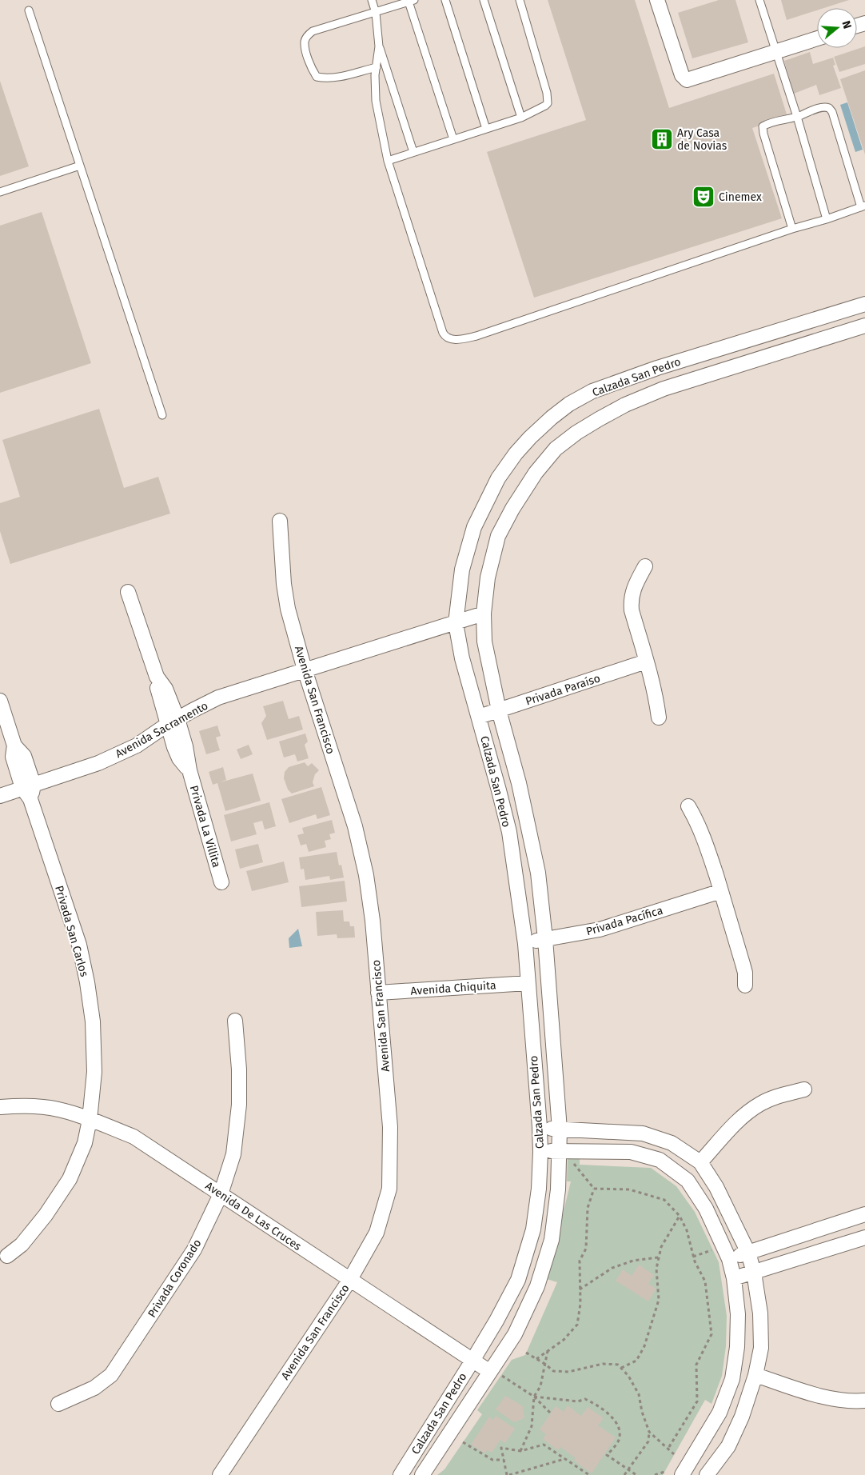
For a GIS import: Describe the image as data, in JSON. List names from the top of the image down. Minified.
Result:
{"streets":{"street":["Calzada San Pedro","Privada Paraíso","Avenida San Francisco","Avenida Sacramento","Privada La Villita","Privada Pacífica","Privada San Carlos","Avenida Chiquita","Avenida De Las Cruces","Privada Coronado"]},"crossings":[["Calzada San Pedro","Privada Paraíso"],["Calzada San Pedro","Avenida Sacramento"],["Calzada San Pedro","Privada Pacífica"],["Calzada San Pedro","Avenida Chiquita"],["Calzada San Pedro","Avenida De Las Cruces"],["Avenida San Francisco","Avenida Sacramento"],["Avenida San Francisco","Avenida Chiquita"],["Avenida San Francisco","Avenida De Las Cruces"],["Avenida Sacramento","Privada La Villita"],["Avenida Sacramento","Privada San Carlos"],["Privada San Carlos","Avenida De Las Cruces"],["Avenida De Las Cruces","Privada Coronado"]],"places":{"building":["Ary Casa de Novias"],"theatre":["Cinemex"]},"north":"right"}
